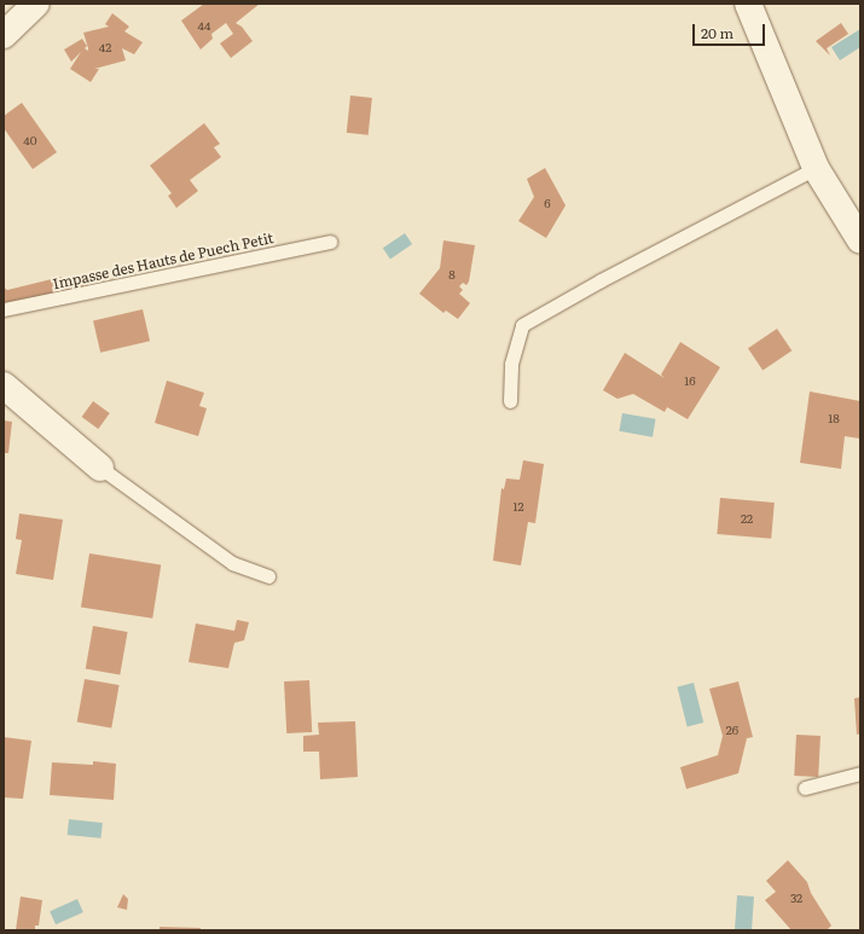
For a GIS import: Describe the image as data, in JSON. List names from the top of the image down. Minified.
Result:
{"streets":{"lane":["Impasse des Hauts de Puech Petit"]},"house_numbers":["44","42","40","6","8","16","18","12","22","26","32"],"scale_bar":"20 m"}
